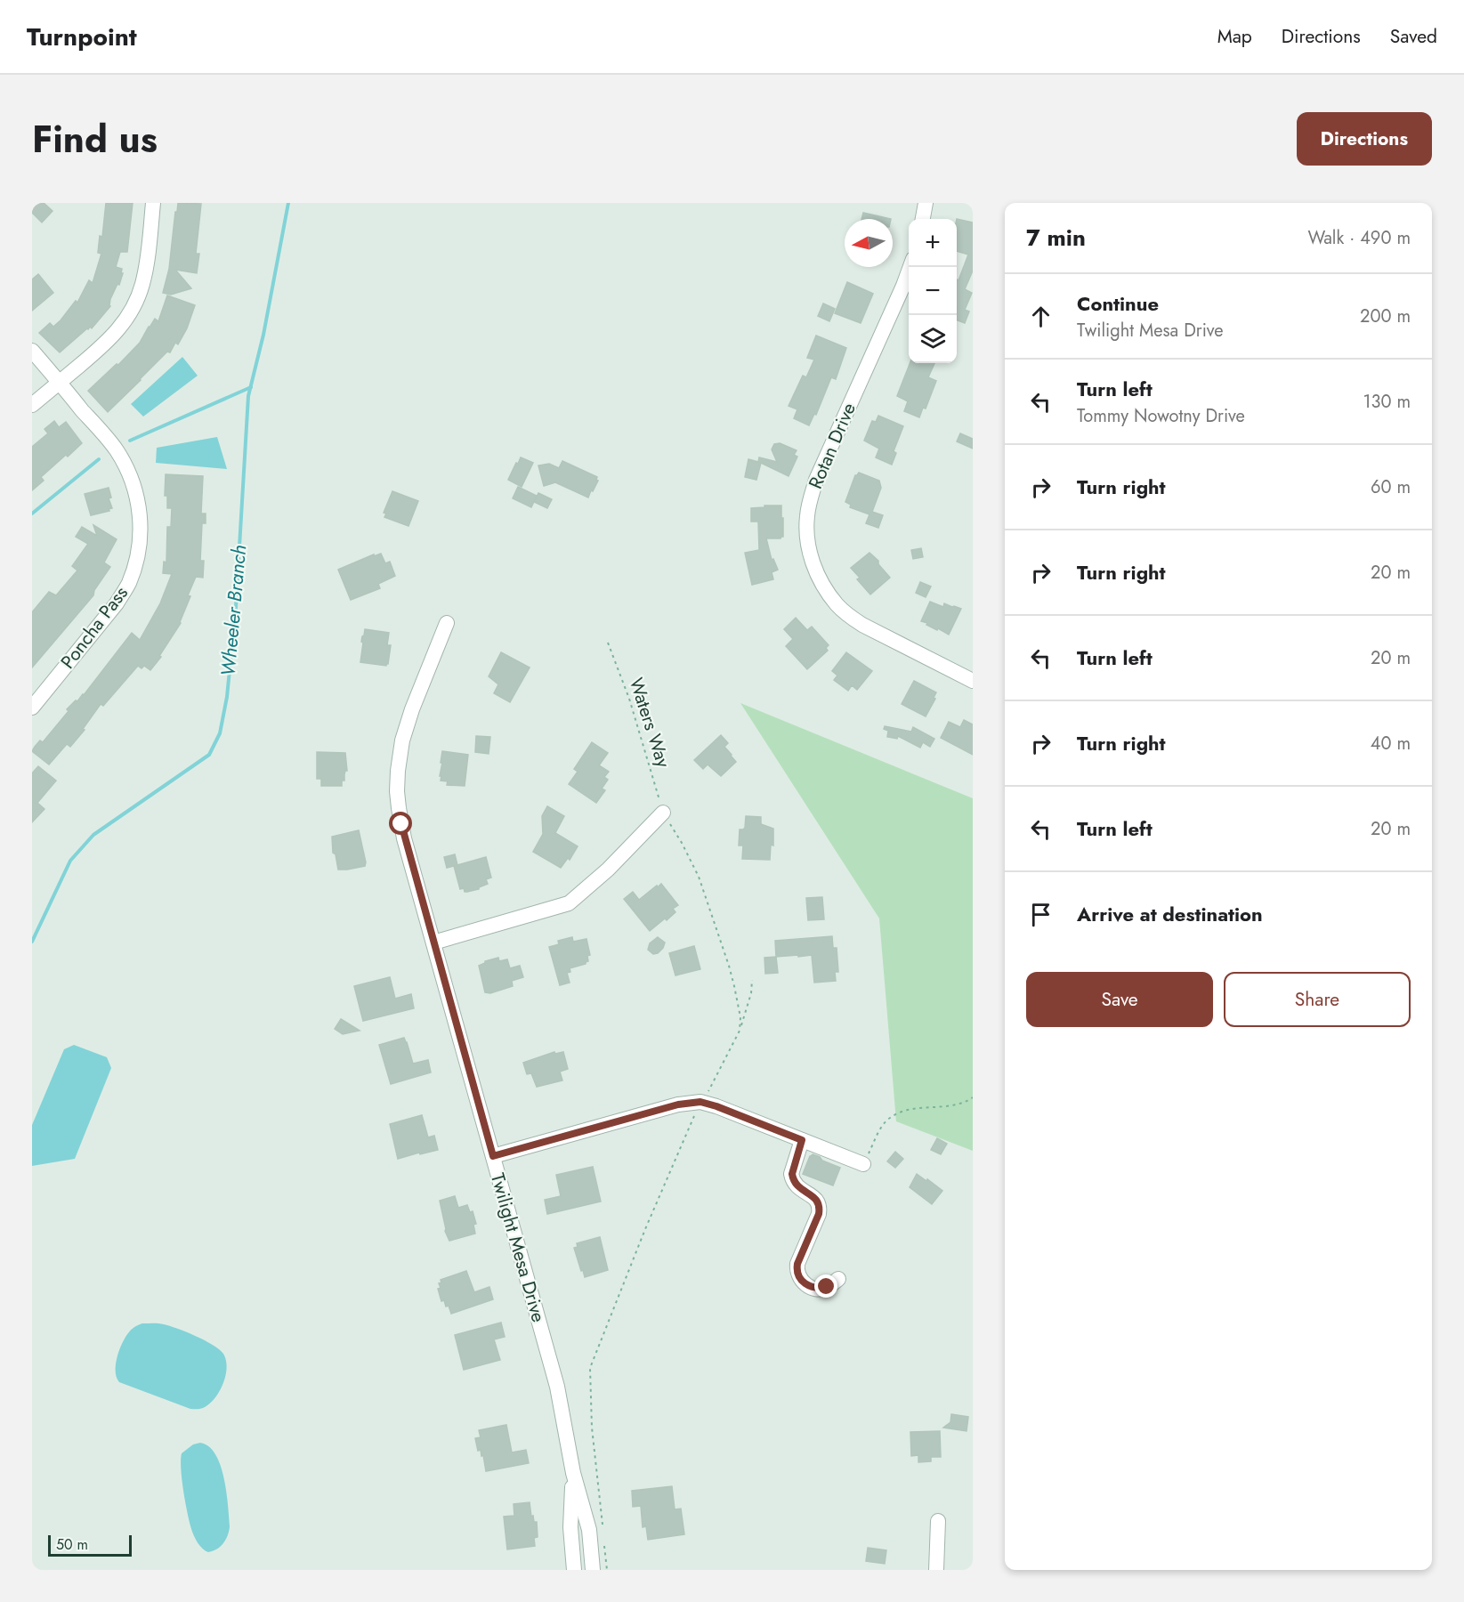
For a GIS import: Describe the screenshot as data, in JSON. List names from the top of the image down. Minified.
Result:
{"streets":{"street":["Rotan Drive","Poncha Pass","Twilight Mesa Drive"],"path":["Waters Way"]},"water":["Wheeler Branch"],"scale_bar":"50 m","north":"left","page":{"header":"Turnpoint","nav":["Map","Directions","Saved"],"title":"Find us","buttons":["Directions",["Save","Share"]],"heading":["7 min","Walk · 490 m"],"map_buttons":["+","−"],"list":[["Continue","Twilight Mesa Drive","200 m"],["Turn left","Tommy Nowotny Drive","130 m"],["Turn right","60 m"],["Turn right","20 m"],["Turn left","20 m"],["Turn right","40 m"],["Turn left","20 m"],"Arrive at destination"],"scale":"50 m"}}
